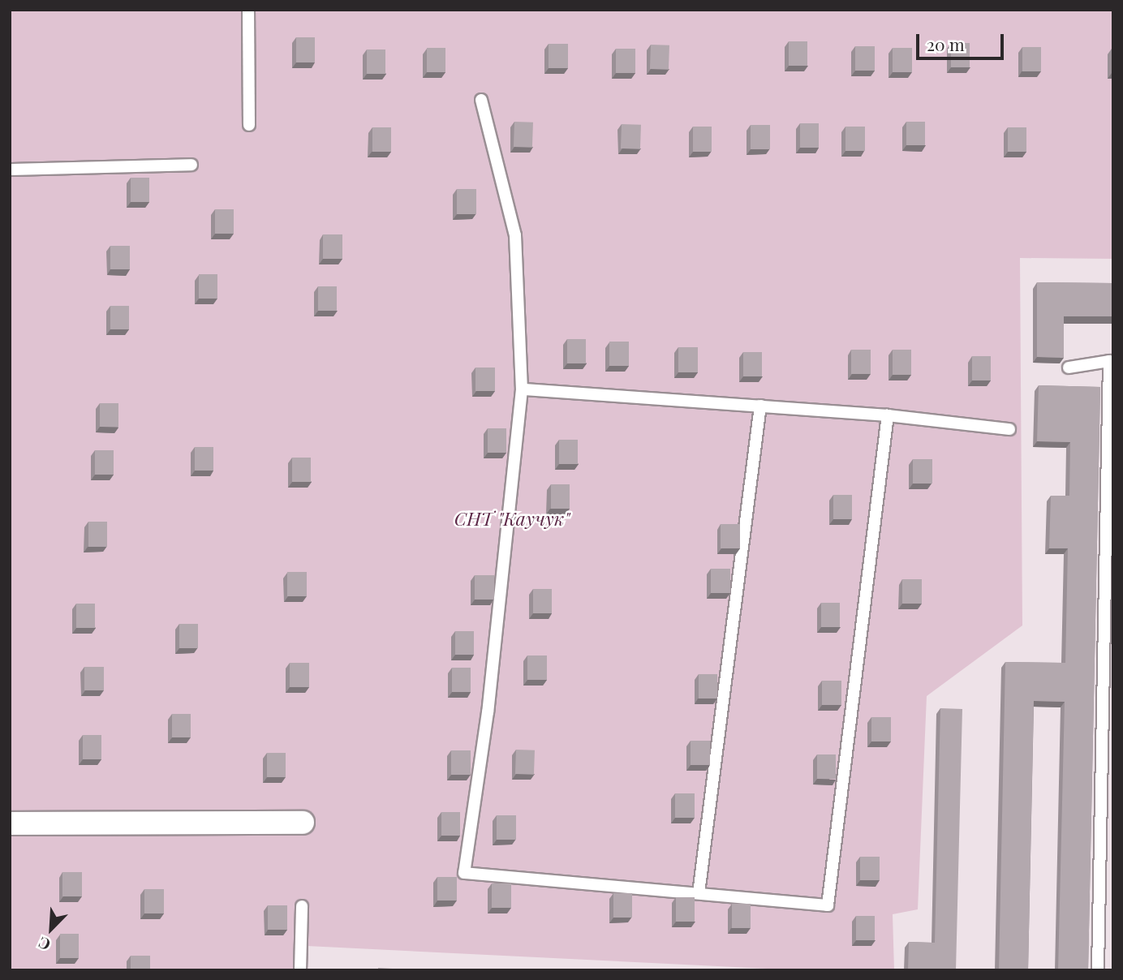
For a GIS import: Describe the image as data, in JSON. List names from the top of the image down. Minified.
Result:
{"parks":["СНТ \"Каучук\""],"scale_bar":"20 m","north":"bottom left"}
